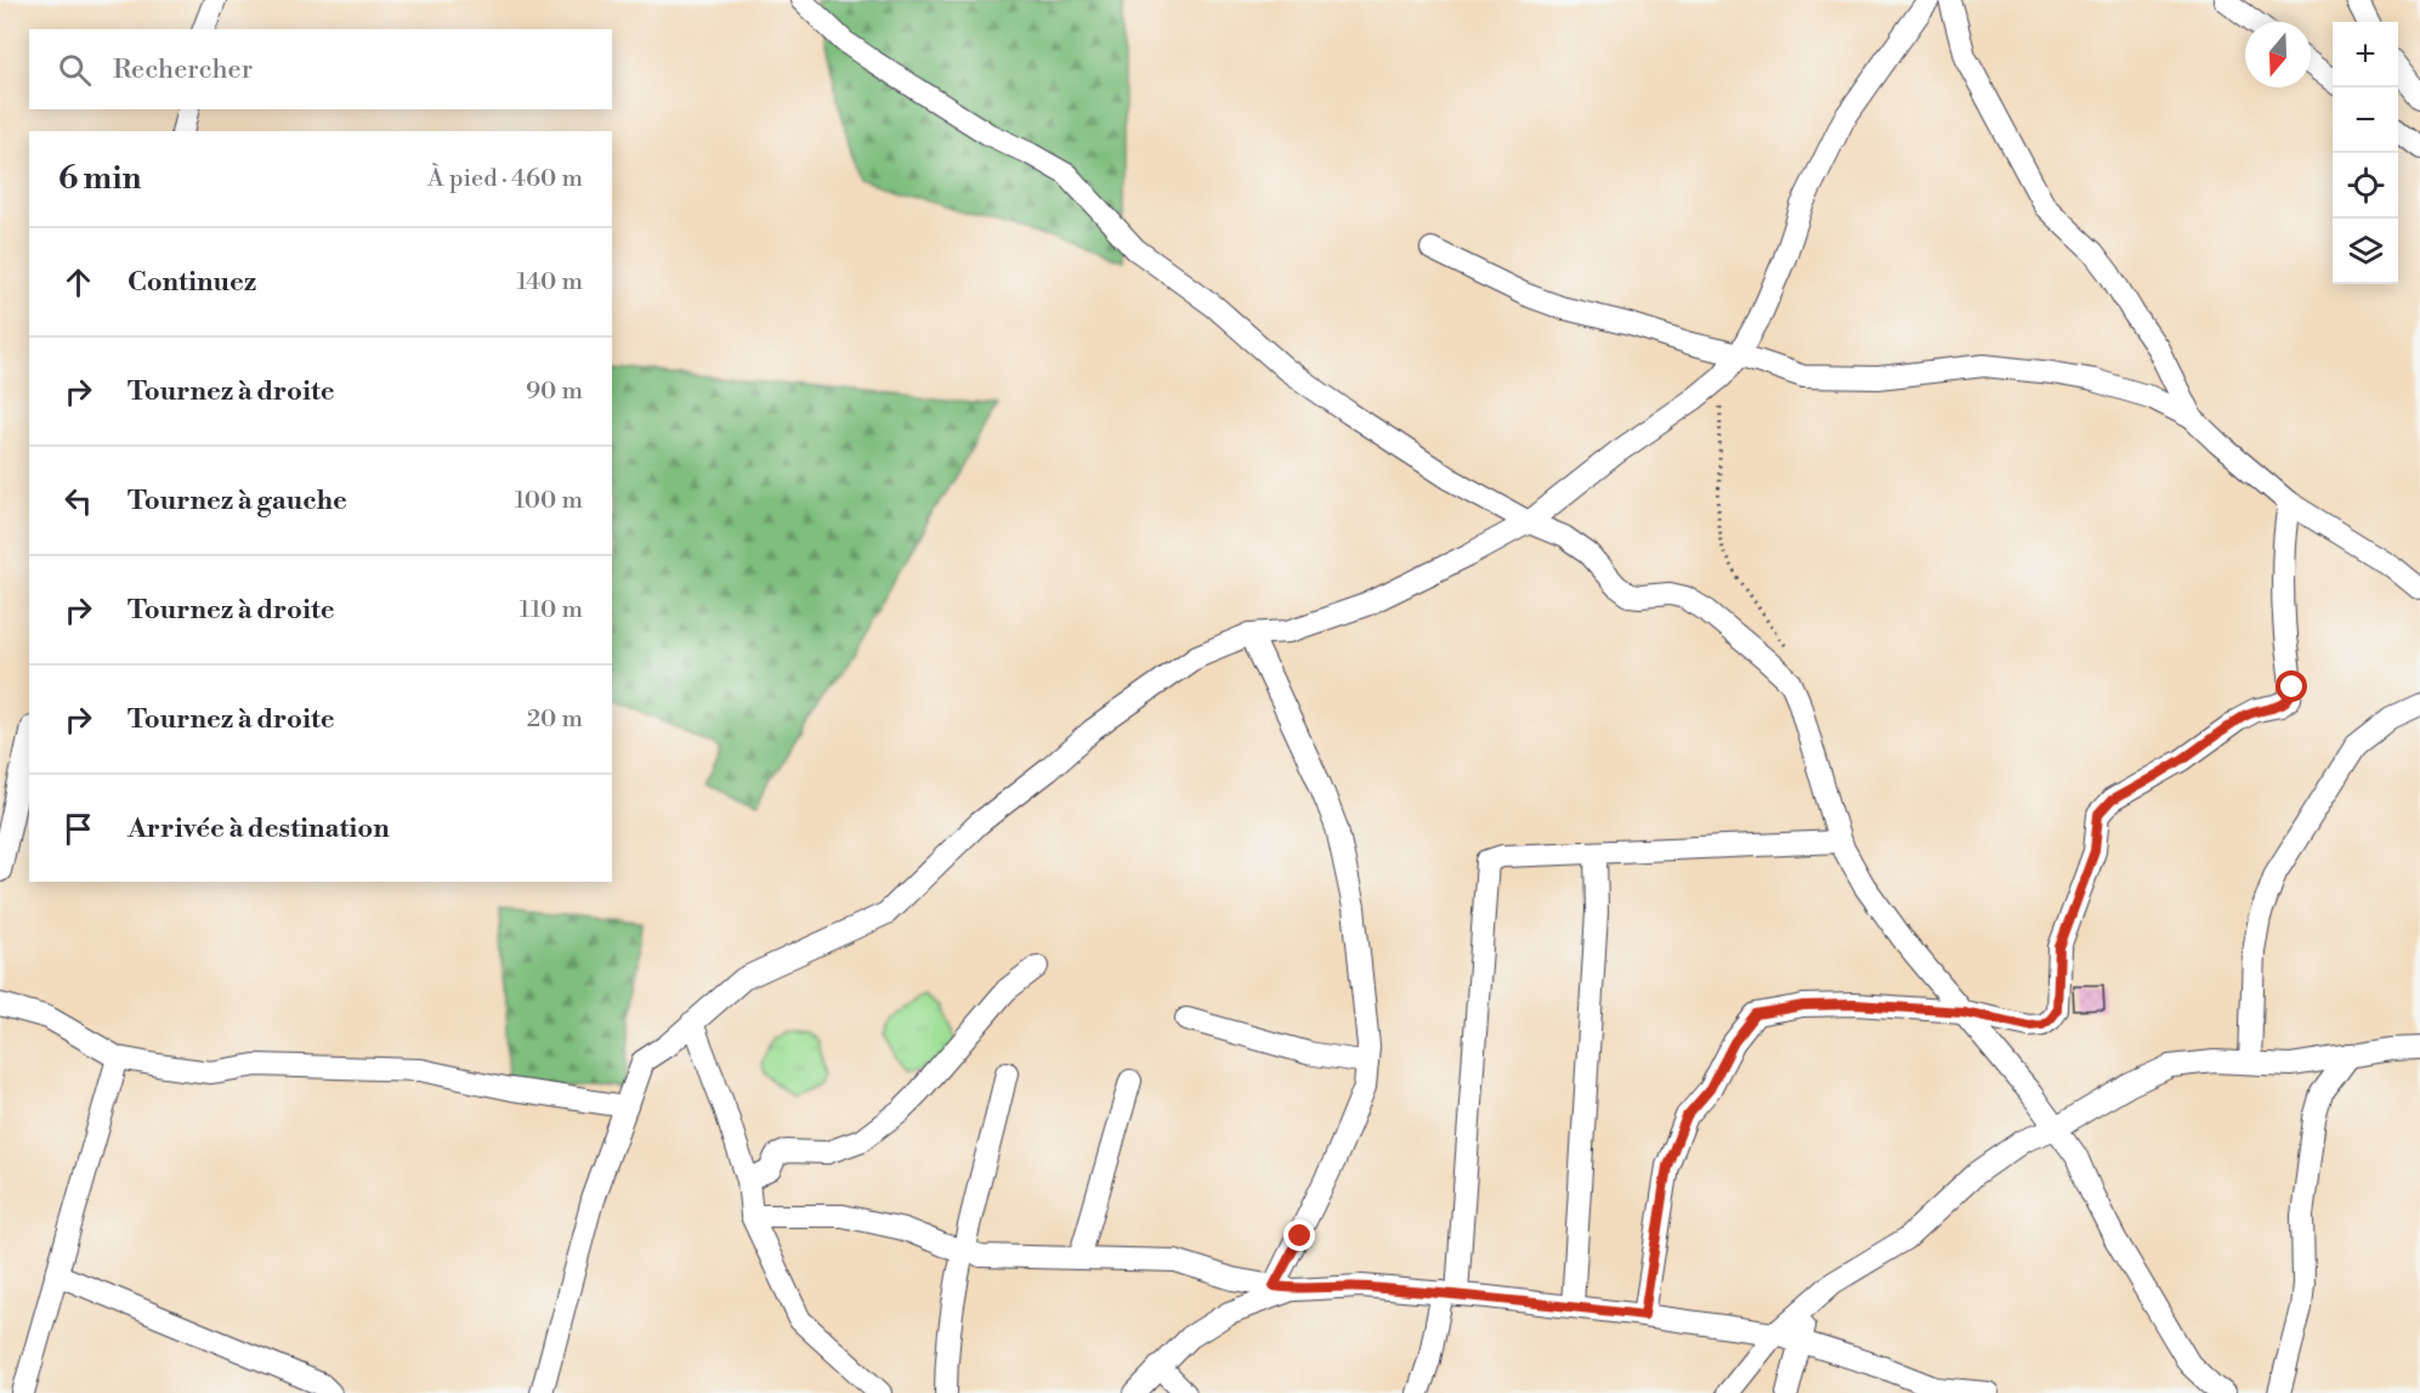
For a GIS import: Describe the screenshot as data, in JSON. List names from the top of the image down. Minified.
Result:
{"north":"bottom","page":{"map_buttons":["+","−"],"search":"Rechercher","heading":["6 min","À pied · 460 m"],"list":[["Continuez","140 m"],["Tournez à droite","90 m"],["Tournez à gauche","100 m"],["Tournez à droite","110 m"],["Tournez à droite","20 m"],"Arrivée à destination"]}}
